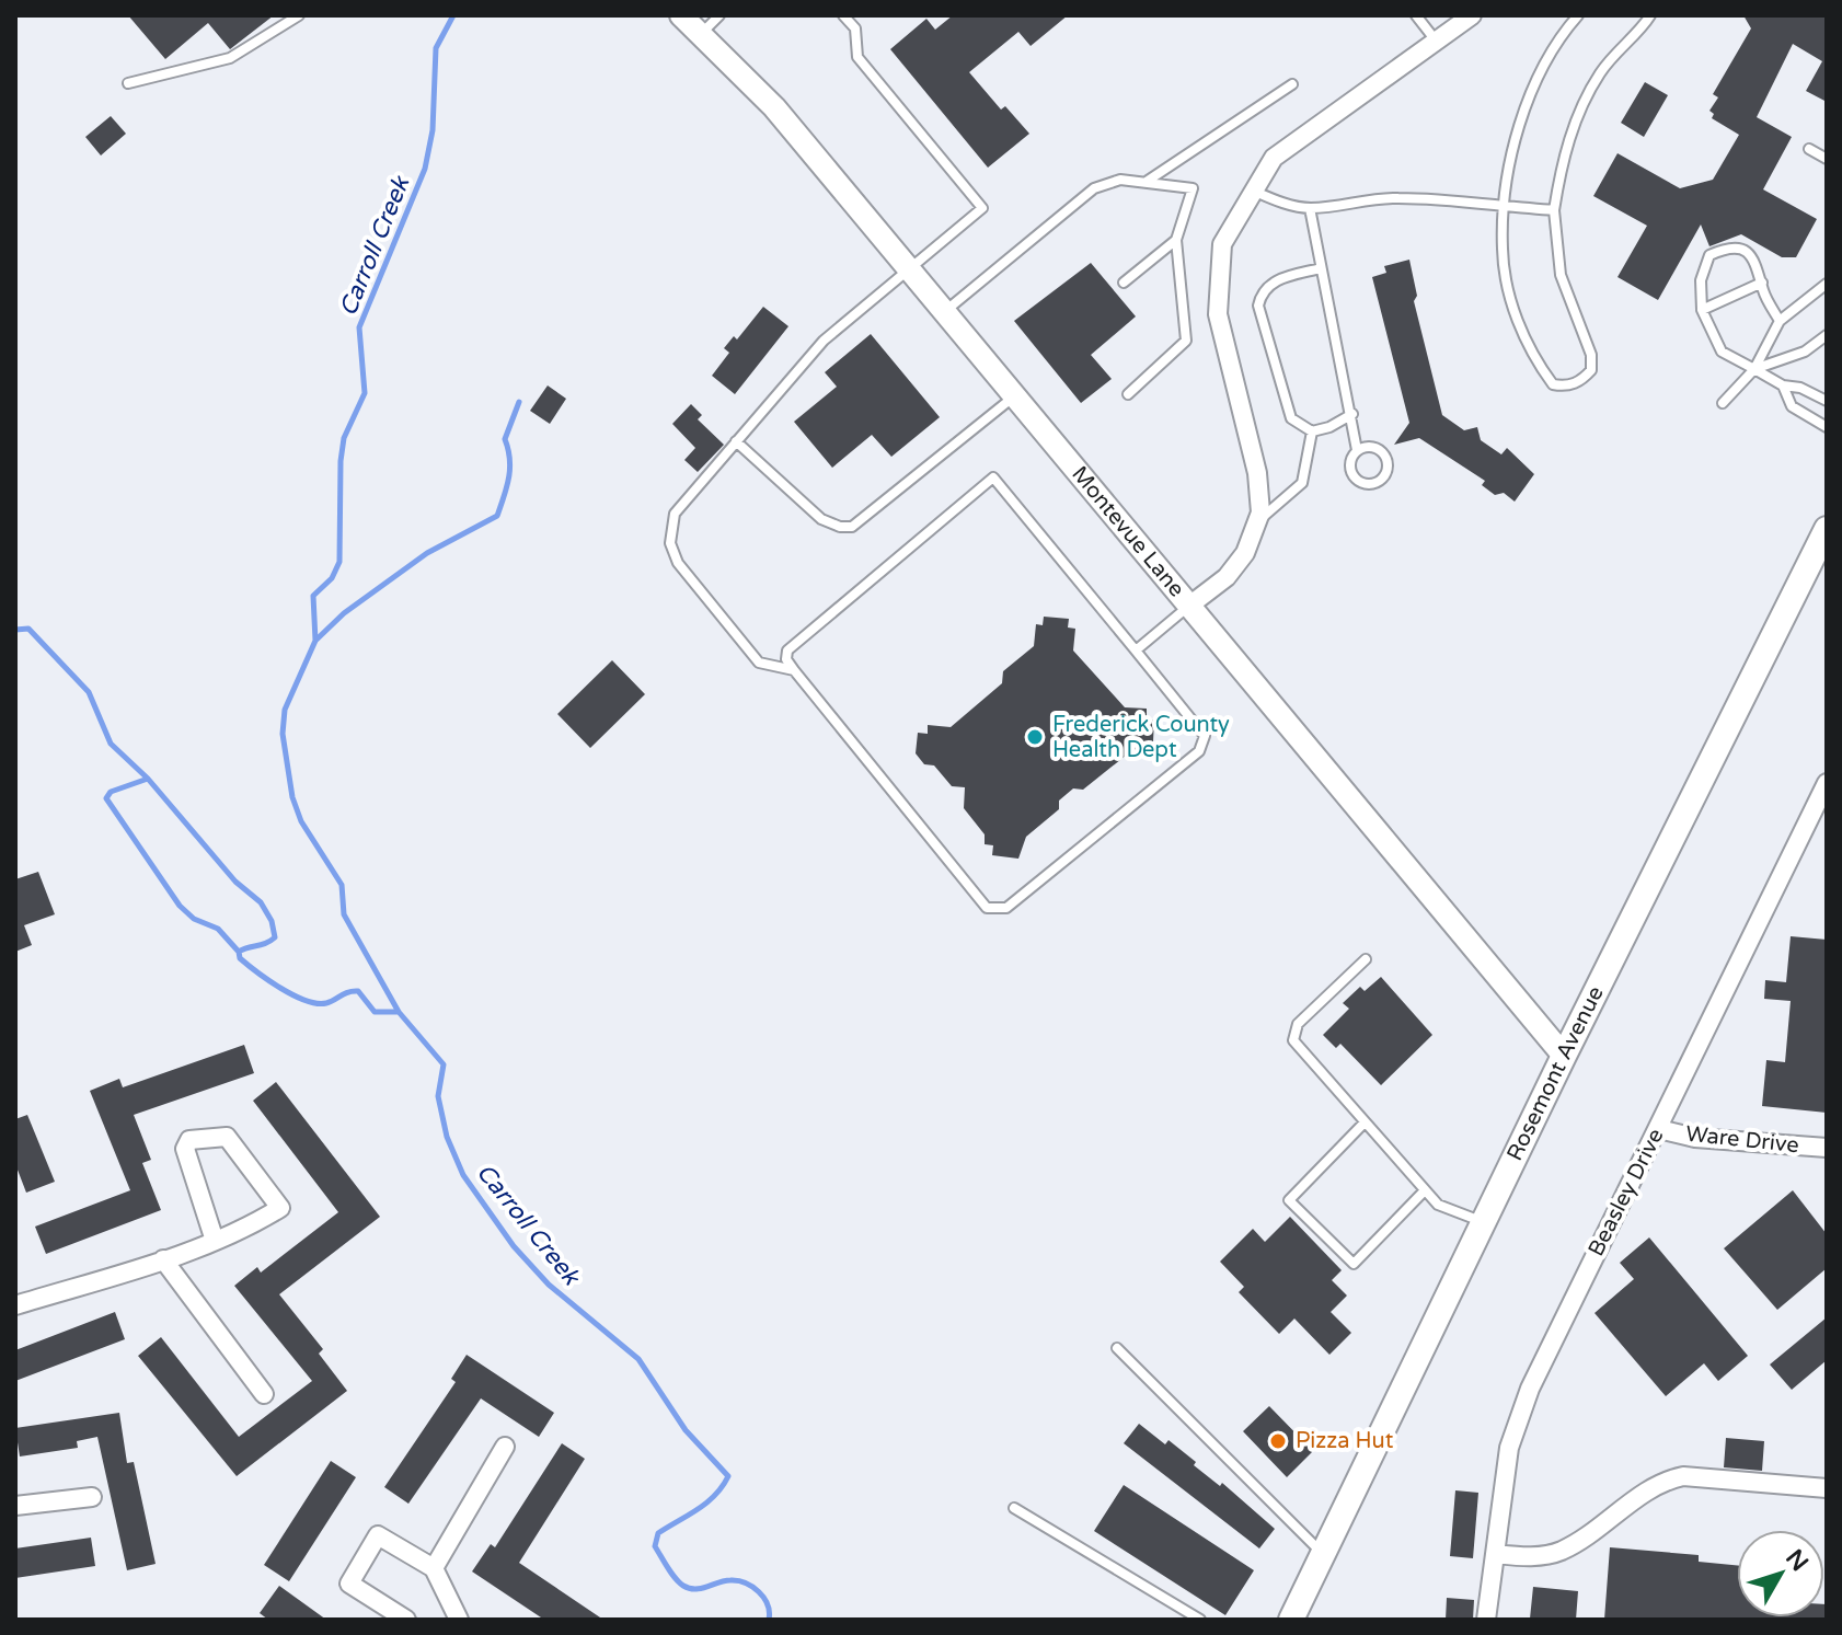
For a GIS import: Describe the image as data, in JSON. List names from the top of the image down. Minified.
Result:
{"streets":{"main road":["Rosemont Avenue"],"street":["Montevue Lane","Ware Drive","Beasley Drive"]},"crossings":[["Montevue Lane","Rosemont Avenue"],["Ware Drive","Beasley Drive"]],"water":["Carroll Creek"],"places":["Frederick County Health Dept","Pizza Hut"],"north":"top right"}
